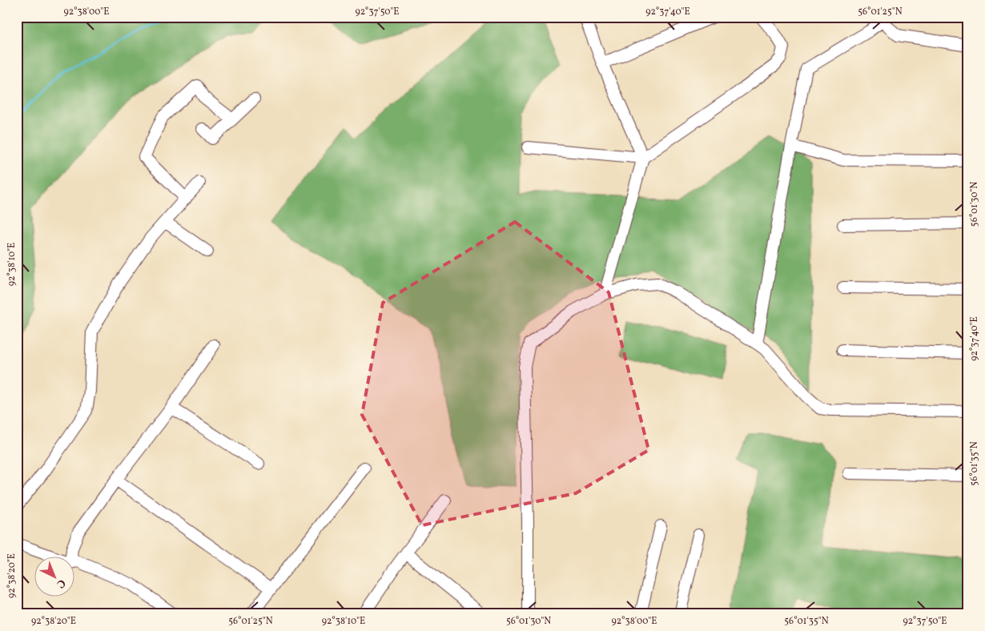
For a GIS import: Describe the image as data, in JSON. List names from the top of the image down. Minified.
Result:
{"north":"bottom right","coordinates":["92°38'00\"E","92°37'50\"E","92°37'40\"E","56°01'25\"N","56°01'30\"N","92°38'10\"E","56°01'35\"N","92°38'20\"E"]}
